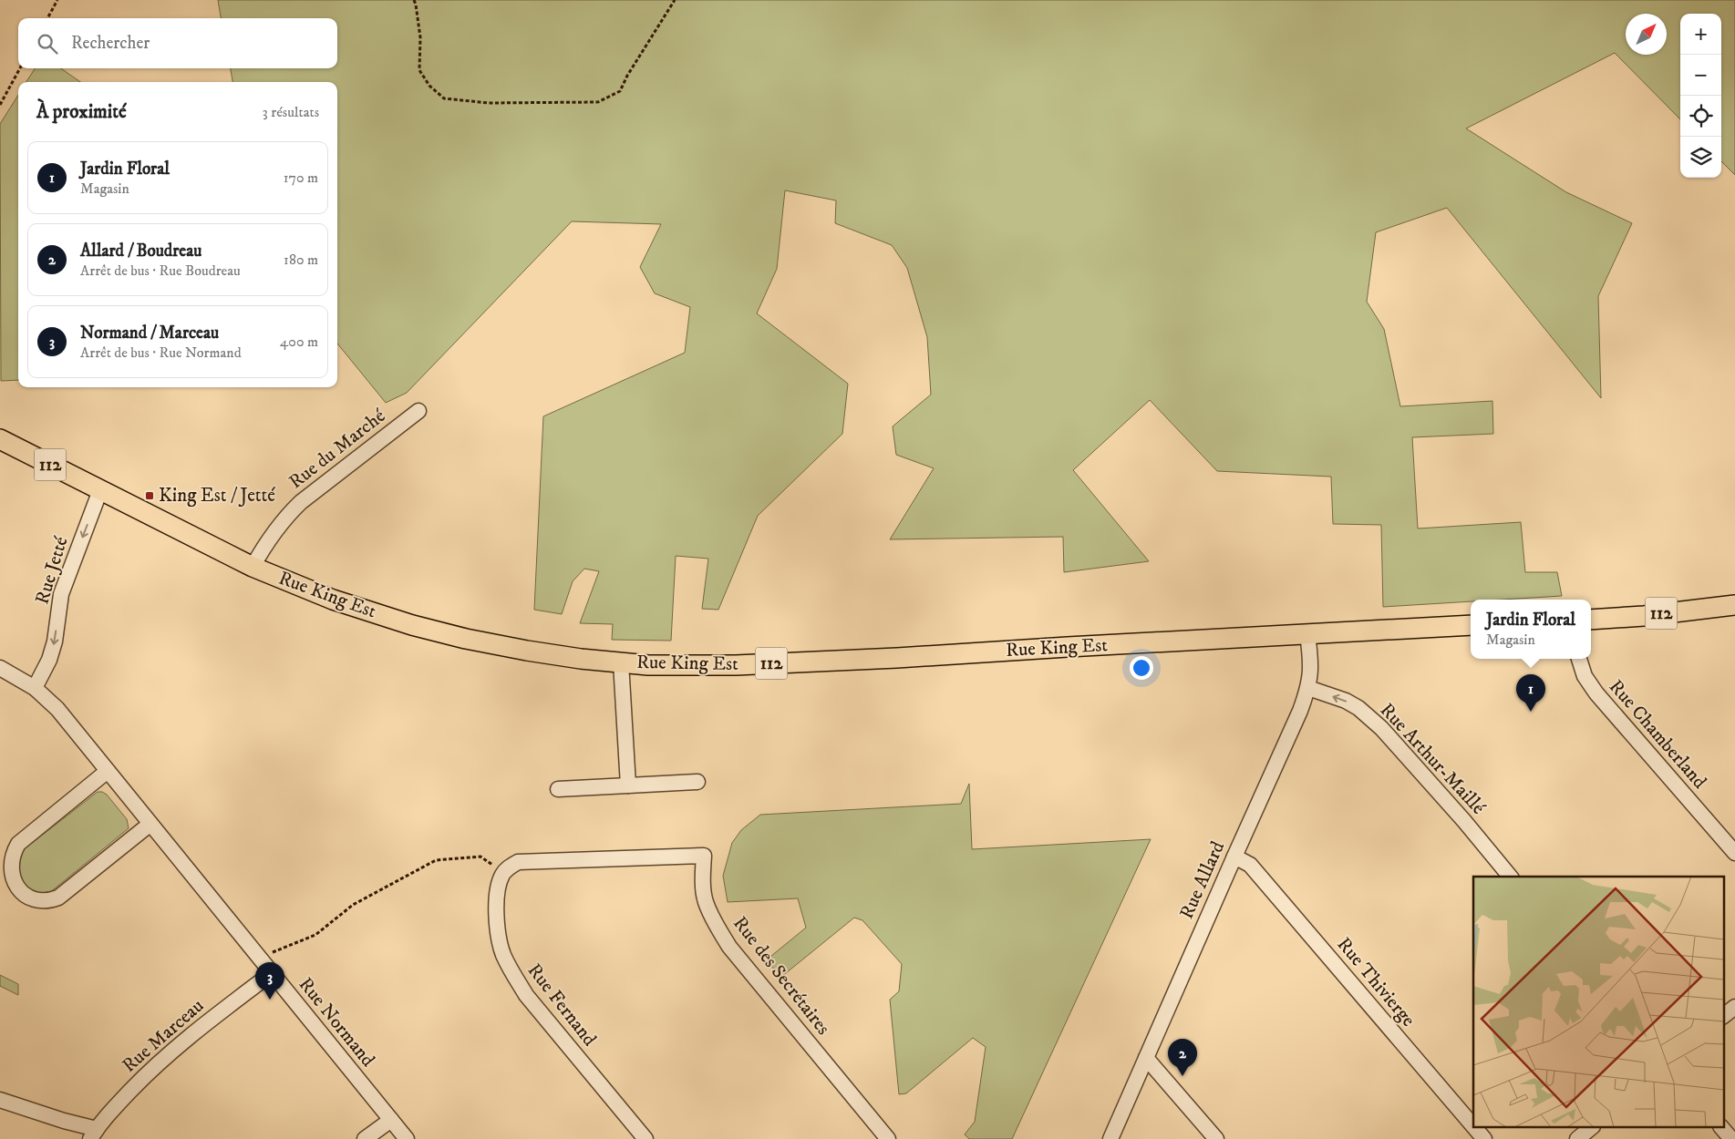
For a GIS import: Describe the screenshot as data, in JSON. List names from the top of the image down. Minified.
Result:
{"streets":{"main road":["112","Rue King Est"],"street":["Rue du Marché","Rue Jetté","Rue Chamberland","Rue Arthur-Maillé","Rue Allard","Rue des Secrétaires","Rue Thivierge","Rue Fernand","Rue Normand","Rue Marceau"]},"crossings":[["Rue du Marché","Rue King Est"],["Rue Jetté","Rue King Est"],["Rue Jetté","Rue Normand"],["Rue King Est","Rue Allard"],["Rue Arthur-Maillé","Rue Allard"],["Rue Allard","Rue Thivierge"],["Rue des Secrétaires","Rue Fernand"],["Rue Normand","Rue Marceau"]],"one_way":["Rue Jetté","Rue Arthur-Maillé"],"places":{"transit":["King Est / Jetté"]},"north":"top right","page":{"map_buttons":["+","−"],"search":"Rechercher","heading":["À proximité","3 résultats"],"list":[{"mark":"1","name":"Jardin Floral","note":"Magasin","value":"170 m"},{"mark":"2","name":"Allard / Boudreau","note":"Arrêt de bus · Rue Boudreau","value":"180 m"},{"mark":"3","name":"Normand / Marceau","note":"Arrêt de bus · Rue Normand","value":"400 m"}],"popup":["Jardin Floral","Magasin"],"pins":["1","3","2"]}}
